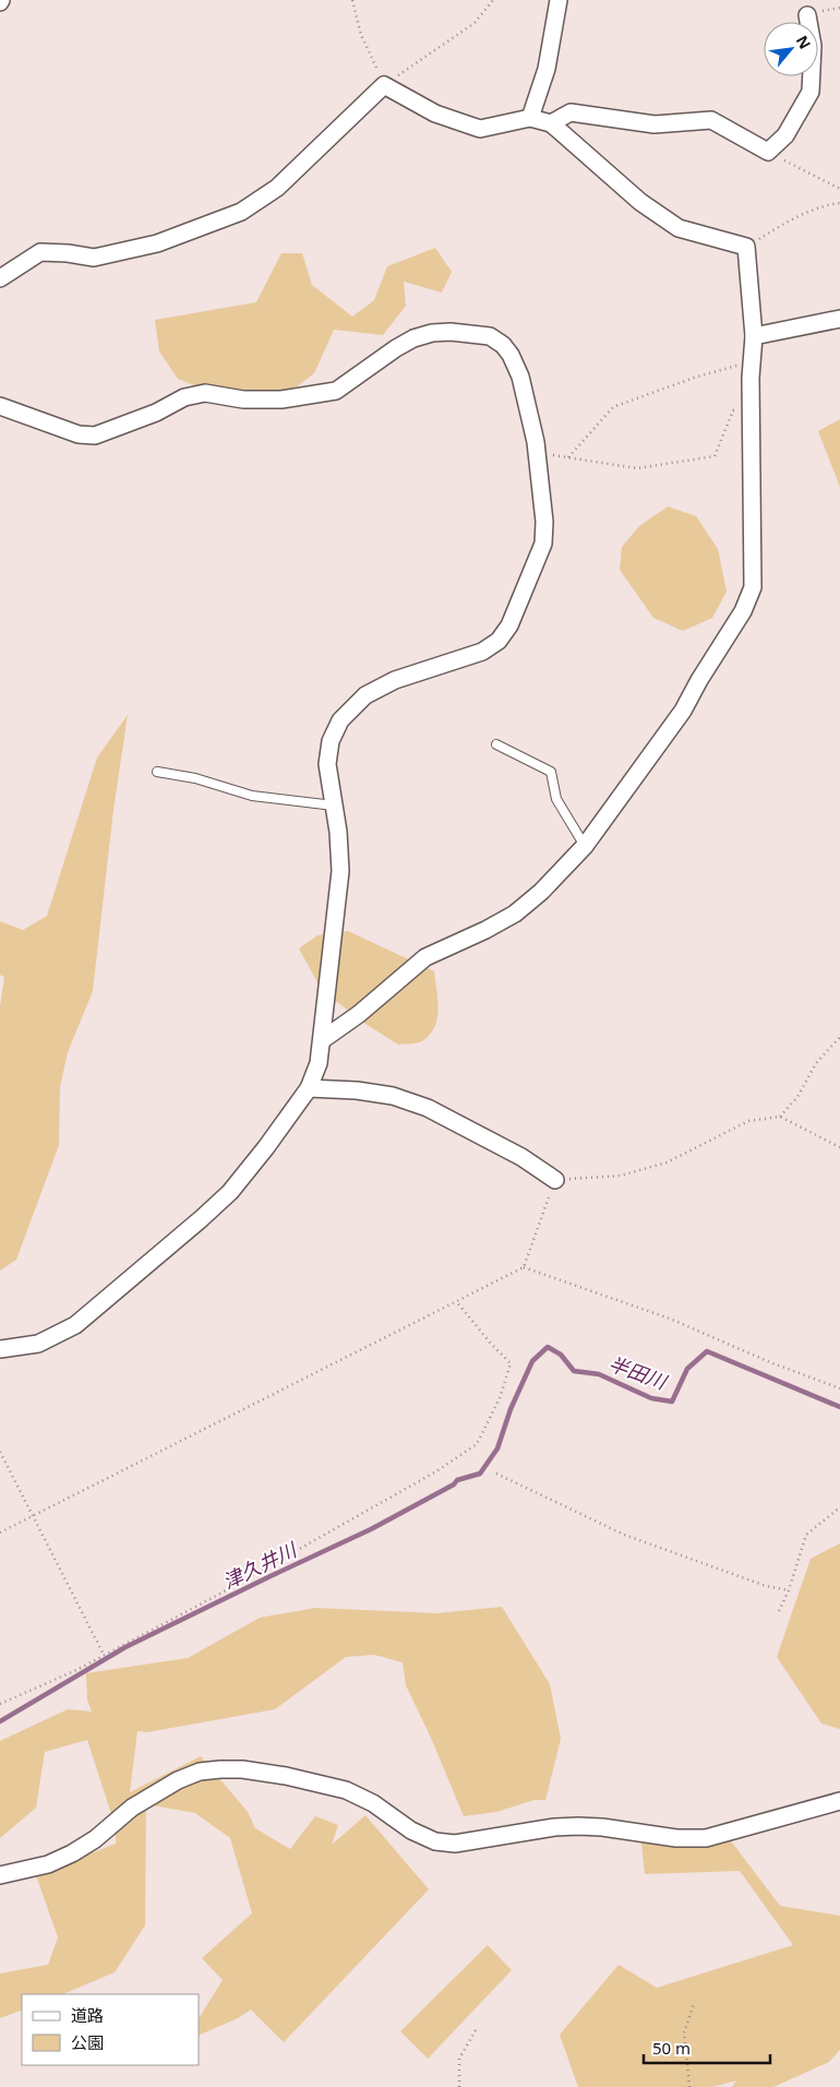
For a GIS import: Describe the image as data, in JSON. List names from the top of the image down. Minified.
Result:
{"water":["半田川","津久井川"],"legend":["道路","公園"],"scale_bar":"50 m","north":"top right"}
